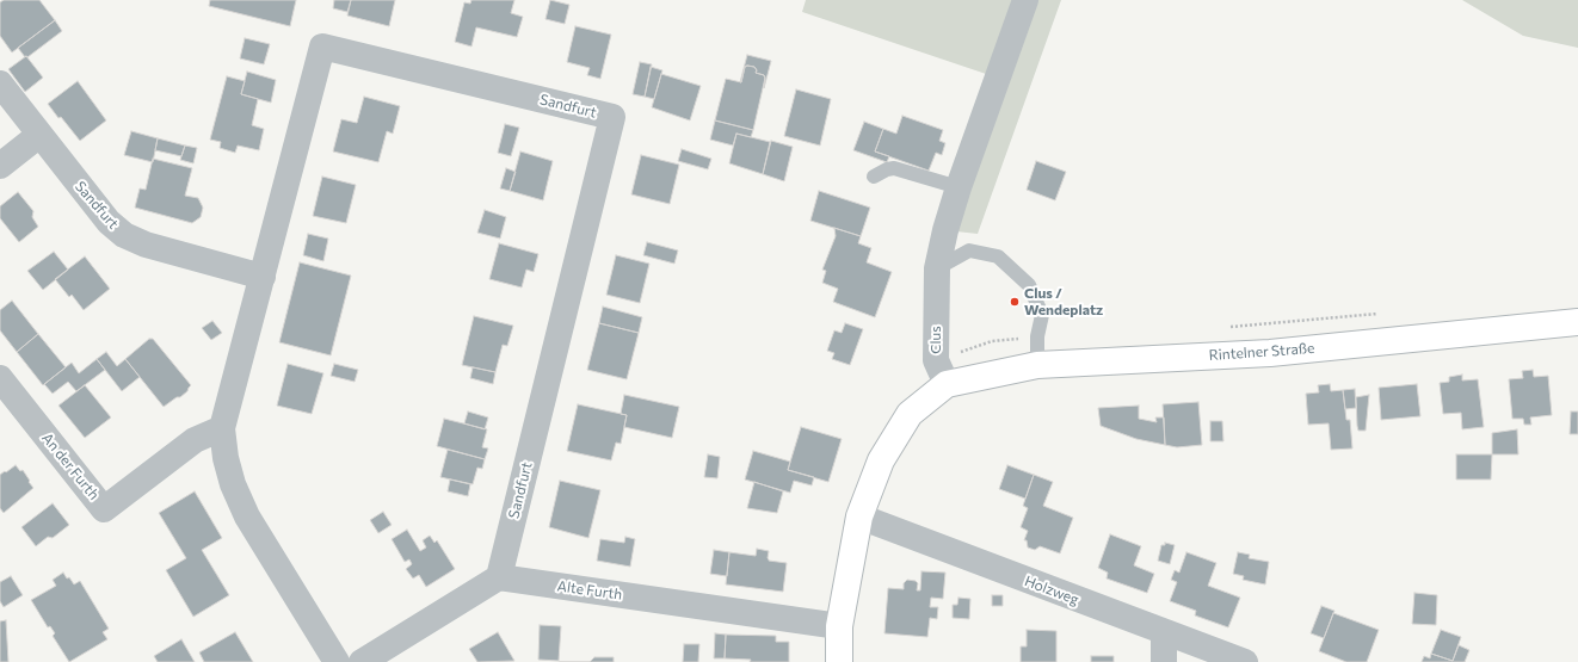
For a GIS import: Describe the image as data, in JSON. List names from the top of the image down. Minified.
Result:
{"streets":{"main road":["Rintelner Straße"],"street":["Sandfurt","Clus","An der Furth","Alte Furth","Holzweg"]},"crossings":[["Sandfurt","An der Furth"],["Sandfurt","Alte Furth"],["Clus","Rintelner Straße"]],"places":["Clus / Wendeplatz"]}
